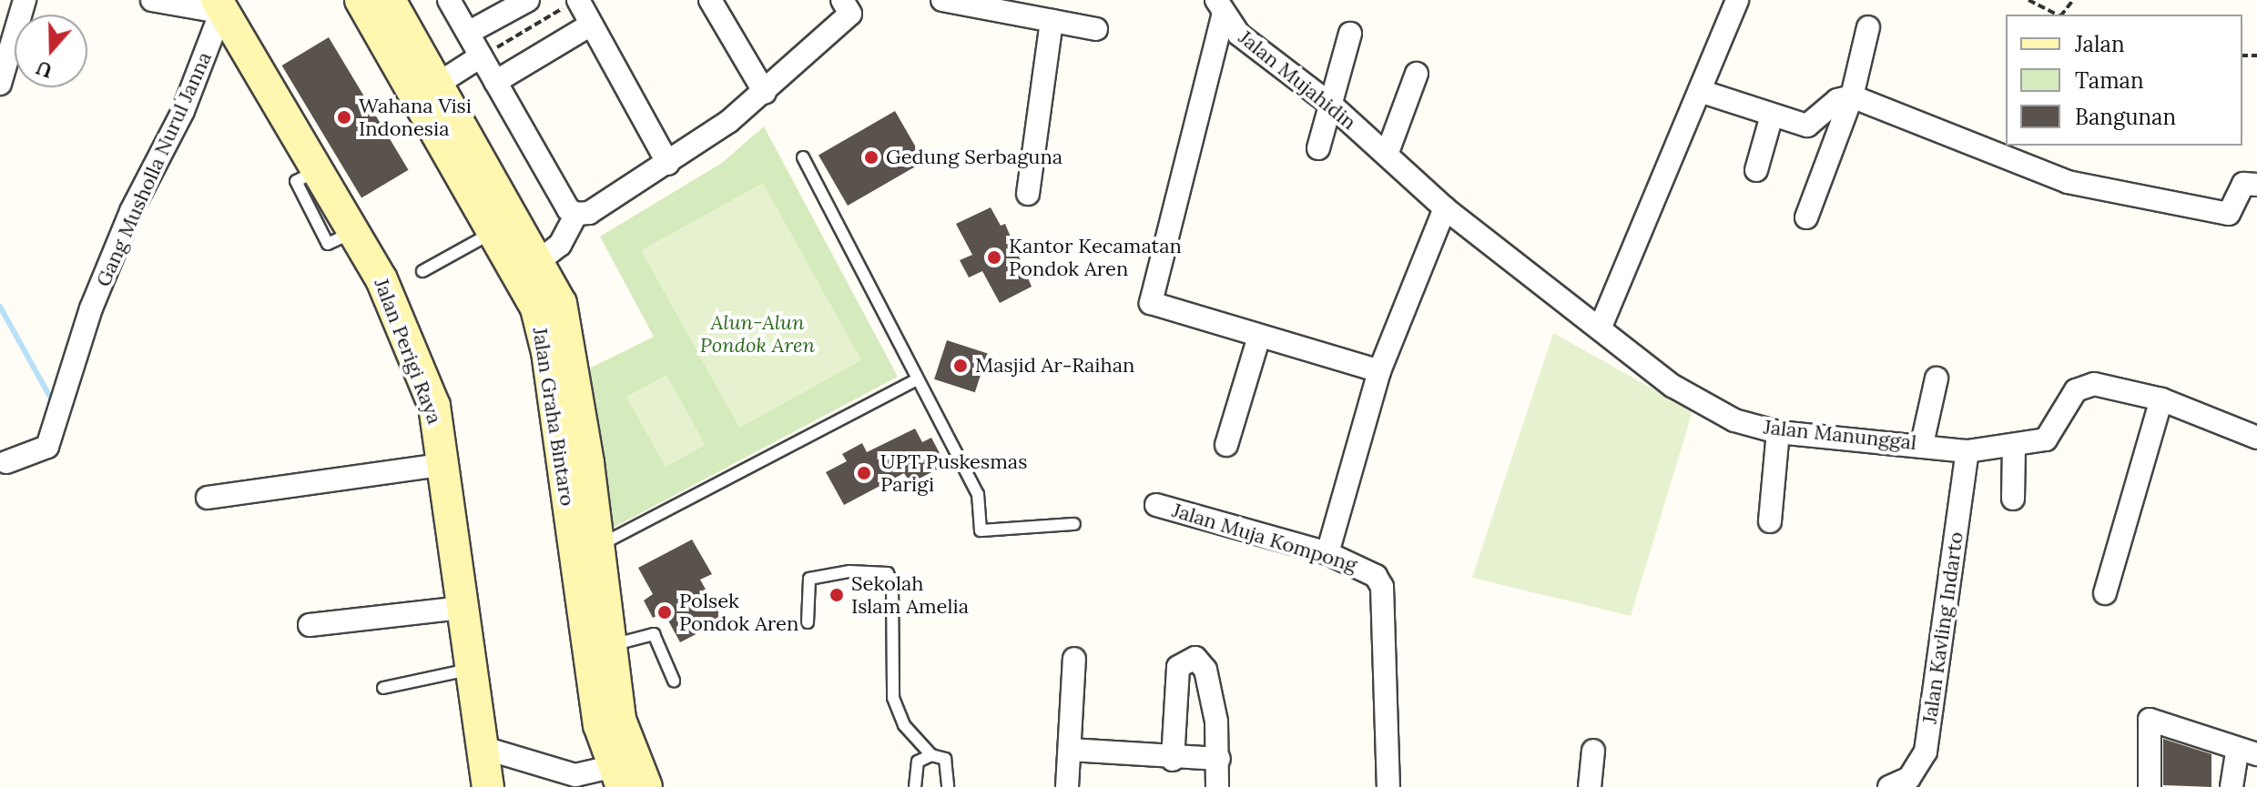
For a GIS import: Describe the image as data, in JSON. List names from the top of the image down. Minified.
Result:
{"streets":{"main road":["Jalan Perigi Raya","Jalan Graha Bintaro"],"street":["Jalan Mujahidin","Gang Musholla Nurul Janna","Jalan Manunggal","Jalan Muja Kompong","Jalan Kavling Indarto"]},"crossings":[["Jalan Mujahidin","Jalan Manunggal"],["Gang Musholla Nurul Janna","Jalan Perigi Raya"],["Jalan Manunggal","Jalan Kavling Indarto"]],"parks":["Alun-Alun Pondok Aren"],"places":["Wahana Visi Indonesia","Gedung Serbaguna","Kantor Kecamatan Pondok Aren","Masjid Ar-Raihan","UPT Puskesmas Parigi","Sekolah Islam Amelia","Polsek Pondok Aren"],"legend":["Jalan","Taman","Bangunan"],"north":"bottom"}
